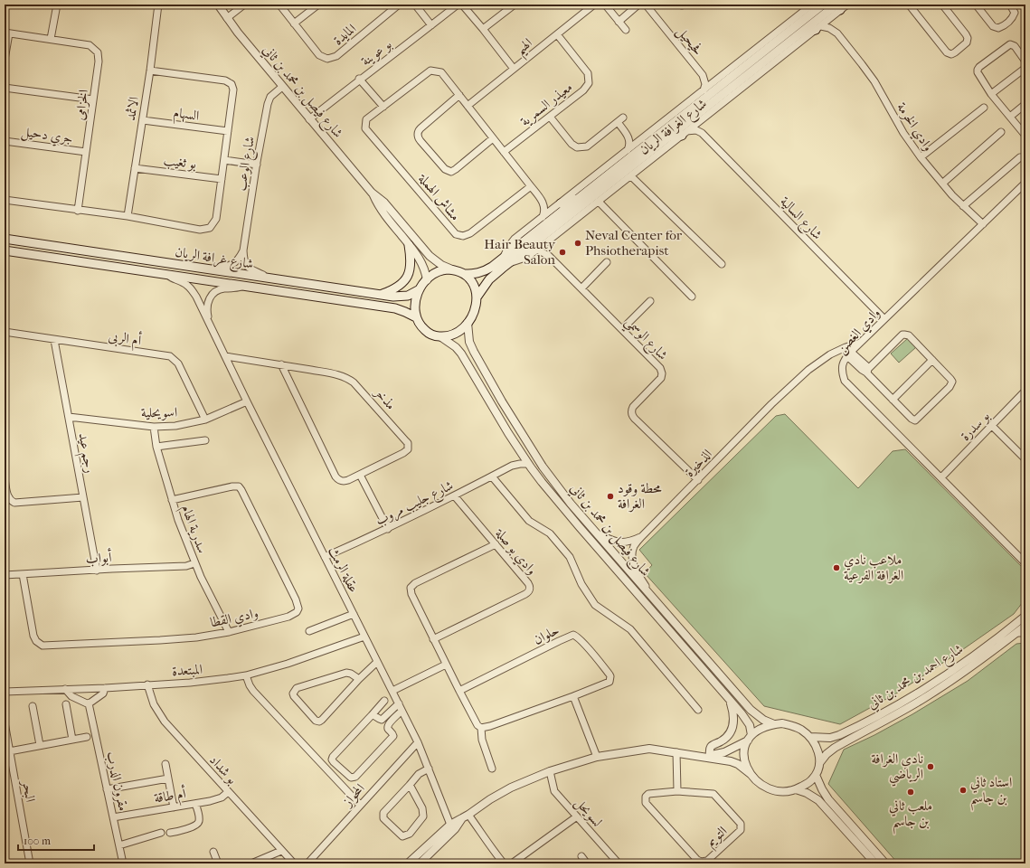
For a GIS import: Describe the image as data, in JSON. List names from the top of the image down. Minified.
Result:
{"streets":{"main road":["شارع الغرافة الريان","شارع غرافة الريان"],"street":["المايدة","فحيحيل","الهيم","بو عوينة","شارع فيصل بن محمد بن ثاني","معيذر السمرية","الخزامى","الاثمد","السهام","وادي الخرمة","جري دحيل","بو ثغيب","شارع الوعب","مشاش الهملة","شارع السالية","وادي الغصن","أم الربى","شارع الوسمي","مذخر","اسويحلية","بو سدرة","رجم عيد","الذخيرة","شارع جليب مروب","سدرية الهام","وادي بو صلة","أبواب","عقلة الرمث","وادي القطا","حلوان","المبتعدة","شارع احمد بن محمد بن ثاني","بو شداد","مقرون الدرب","البحر","المحواز","أم طاقة","لسويحل","التويم"]},"crossings":[["فحيحيل","شارع الغرافة الريان"],["الهيم","معيذر السمرية"],["الهيم","مشاش الهملة"],["بو عوينة","شارع فيصل بن محمد بن ثاني"],["شارع فيصل بن محمد بن ثاني","شارع الغرافة الريان"],["شارع فيصل بن محمد بن ثاني","شارع الوعب"],["شارع فيصل بن محمد بن ثاني","شارع غرافة الريان"],["شارع فيصل بن محمد بن ثاني","الذخيرة"],["شارع فيصل بن محمد بن ثاني","شارع جليب مروب"],["شارع فيصل بن محمد بن ثاني","شارع احمد بن محمد بن ثاني"],["معيذر السمرية","مشاش الهملة"],["الخزامى","جري دحيل"],["الاثمد","السهام"],["الاثمد","بو ثغيب"],["شارع الغرافة الريان","وادي الخرمة"],["شارع الغرافة الريان","شارع غرافة الريان"],["شارع الغرافة الريان","شارع الوسمي"],["وادي الخرمة","وادي الغصن"],["شارع الوعب","شارع غرافة الريان"],["شارع السالية","وادي الغصن"],["شارع غرافة الريان","عقلة الرمث"],["وادي الغصن","بو سدرة"],["وادي الغصن","الذخيرة"],["أم الربى","اسويحلية"],["أم الربى","رجم عيد"],["شارع الوسمي","الذخيرة"],["مذخر","عقلة الرمث"],["اسويحلية","رجم عيد"],["اسويحلية","سدرية الهام"],["اسويحلية","عقلة الرمث"],["رجم عيد","أبواب"],["شارع جليب مروب","وادي بو صلة"],["شارع جليب مروب","عقلة الرمث"],["سدرية الهام","أبواب"],["سدرية الهام","وادي القطا"],["أبواب","وادي القطا"],["عقلة الرمث","المبتعدة"],["عقلة الرمث","المحواز"],["المبتعدة","بو شداد"],["بو شداد","أم طاقة"],["مقرون الدرب","أم طاقة"]],"places":["Neval Center for Phsiotherapist","Hair Beauty Salon","محطة وقود الغرافة","ملاعب نادي الغرافة الفرعية","نادي الغرافة الرياضي","استاد ثاني بن جاسم","ملعب ثاني بن جاسم"],"scale_bar":"100 m"}
